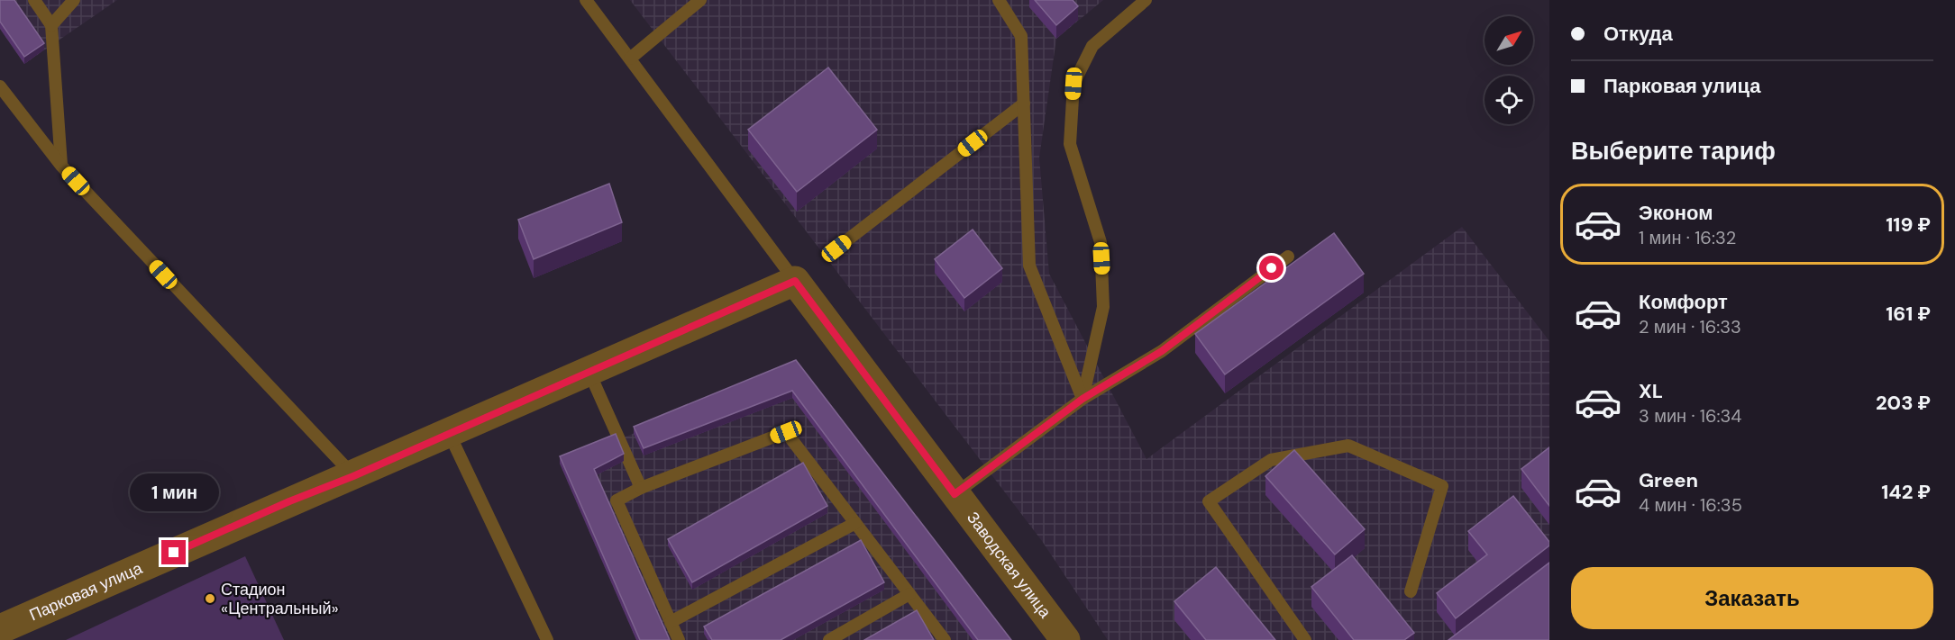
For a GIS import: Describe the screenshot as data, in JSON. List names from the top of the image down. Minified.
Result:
{"streets":{"street":["Заводская улица","Парковая улица"]},"crossings":[["Заводская улица","Парковая улица"]],"places":["Стадион «Центральный»"],"north":"top right","page":{"banner":["Откуда","Парковая улица"],"heading":"Выберите тариф","list":[{"name":"Эконом","note":"1 мин · 16:32","value":"119 ₽"},{"name":"Комфорт","note":"2 мин · 16:33","value":"161 ₽"},{"name":"XL","note":"3 мин · 16:34","value":"203 ₽"},{"name":"Green","note":"4 мин · 16:35","value":"142 ₽"}],"bubble":"1 мин","buttons":"Заказать"}}
